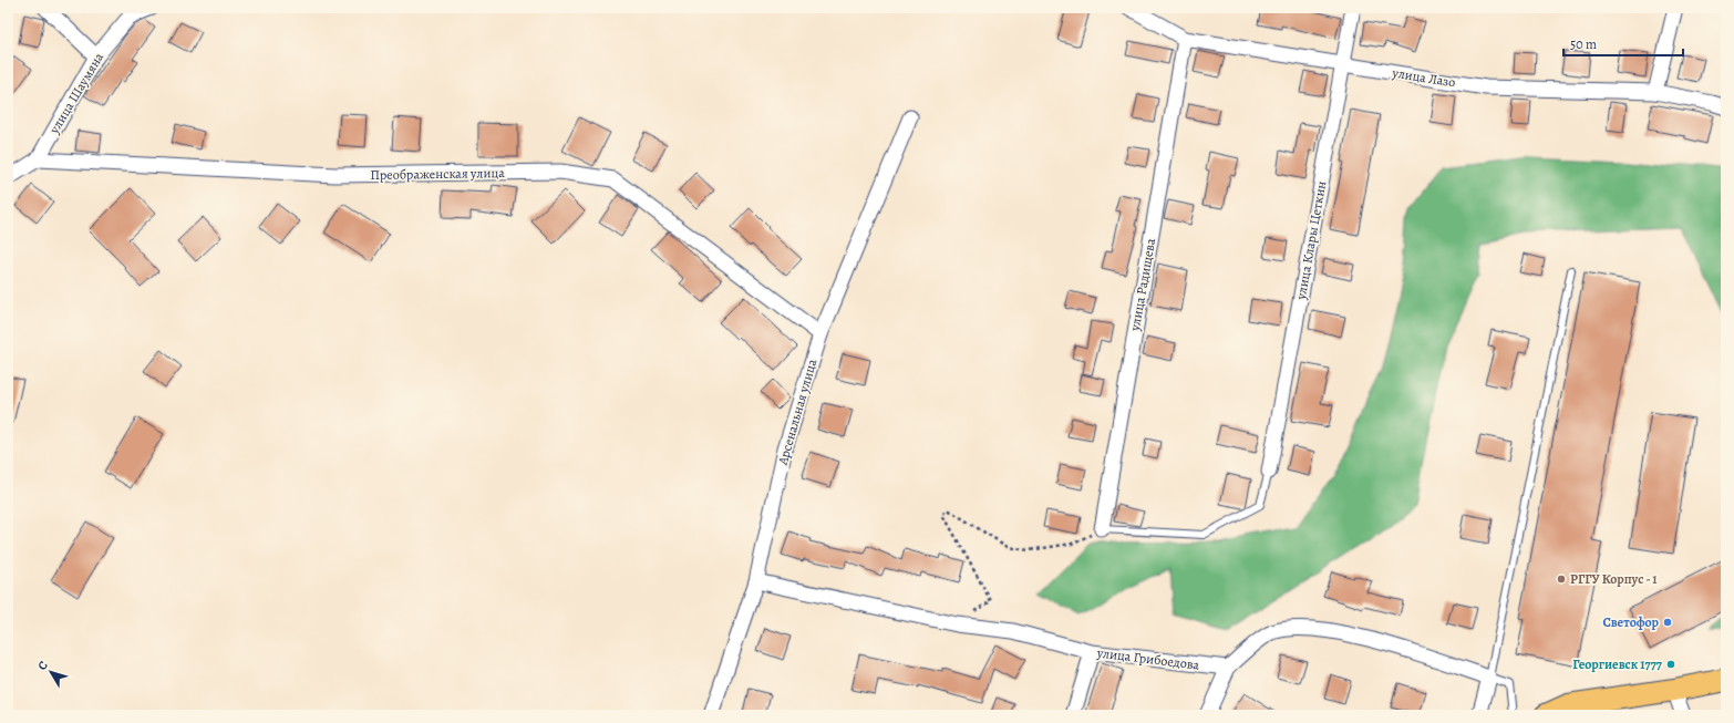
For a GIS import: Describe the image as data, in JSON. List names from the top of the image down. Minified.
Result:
{"streets":{"street":["улица Лазо","улица Шаумяна","Преображенская улица","улица Клары Цеткин","улица Радищева","Арсенальная улица","улица Грибоедова"]},"crossings":[["улица Лазо","улица Клары Цеткин"],["улица Лазо","улица Радищева"],["улица Шаумяна","Преображенская улица"],["Преображенская улица","Арсенальная улица"],["Арсенальная улица","улица Грибоедова"]],"places":["РГГУ Корпус - 1","Светофор","Георгиевск 1777"],"scale_bar":"50 m","north":"top left"}
